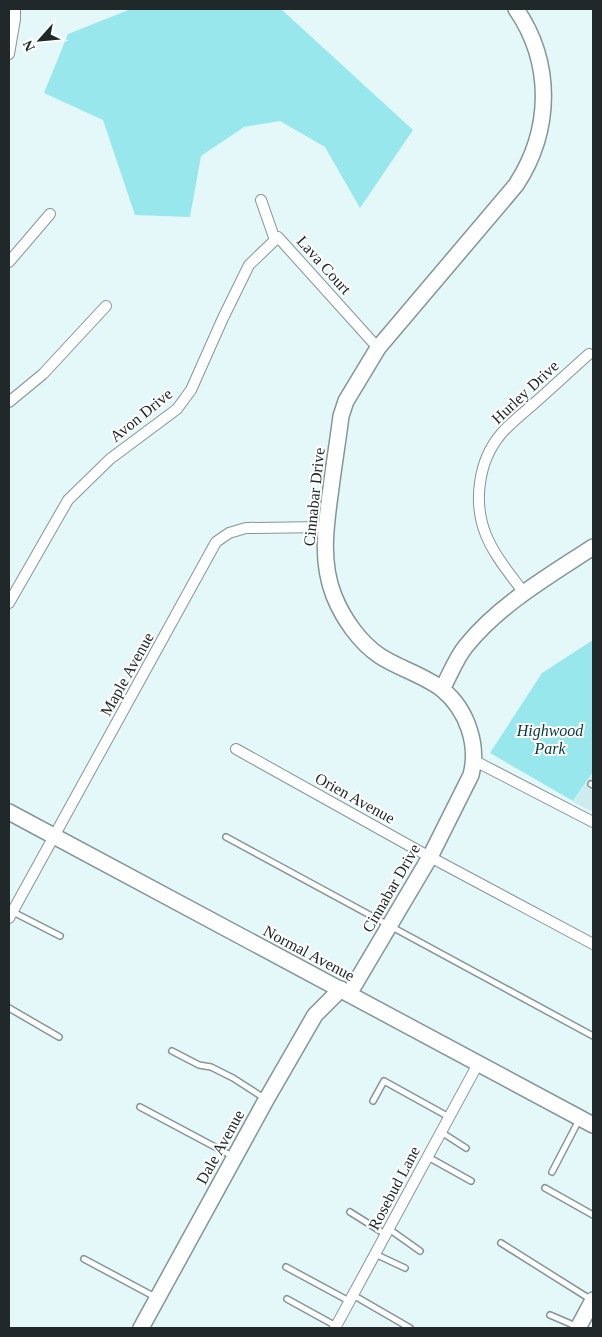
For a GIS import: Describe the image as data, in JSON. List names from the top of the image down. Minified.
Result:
{"streets":{"street":["Lava Court","Hurley Drive","Avon Drive","Cinnabar Drive","Maple Avenue","Orien Avenue","Normal Avenue","Dale Avenue","Rosebud Lane"]},"crossings":[["Lava Court","Avon Drive"],["Lava Court","Cinnabar Drive"],["Cinnabar Drive","Maple Avenue"],["Cinnabar Drive","Orien Avenue"],["Cinnabar Drive","Normal Avenue"],["Cinnabar Drive","Dale Avenue"],["Maple Avenue","Normal Avenue"],["Normal Avenue","Dale Avenue"],["Normal Avenue","Rosebud Lane"]],"parks":["Highwood Park"],"north":"bottom left"}
